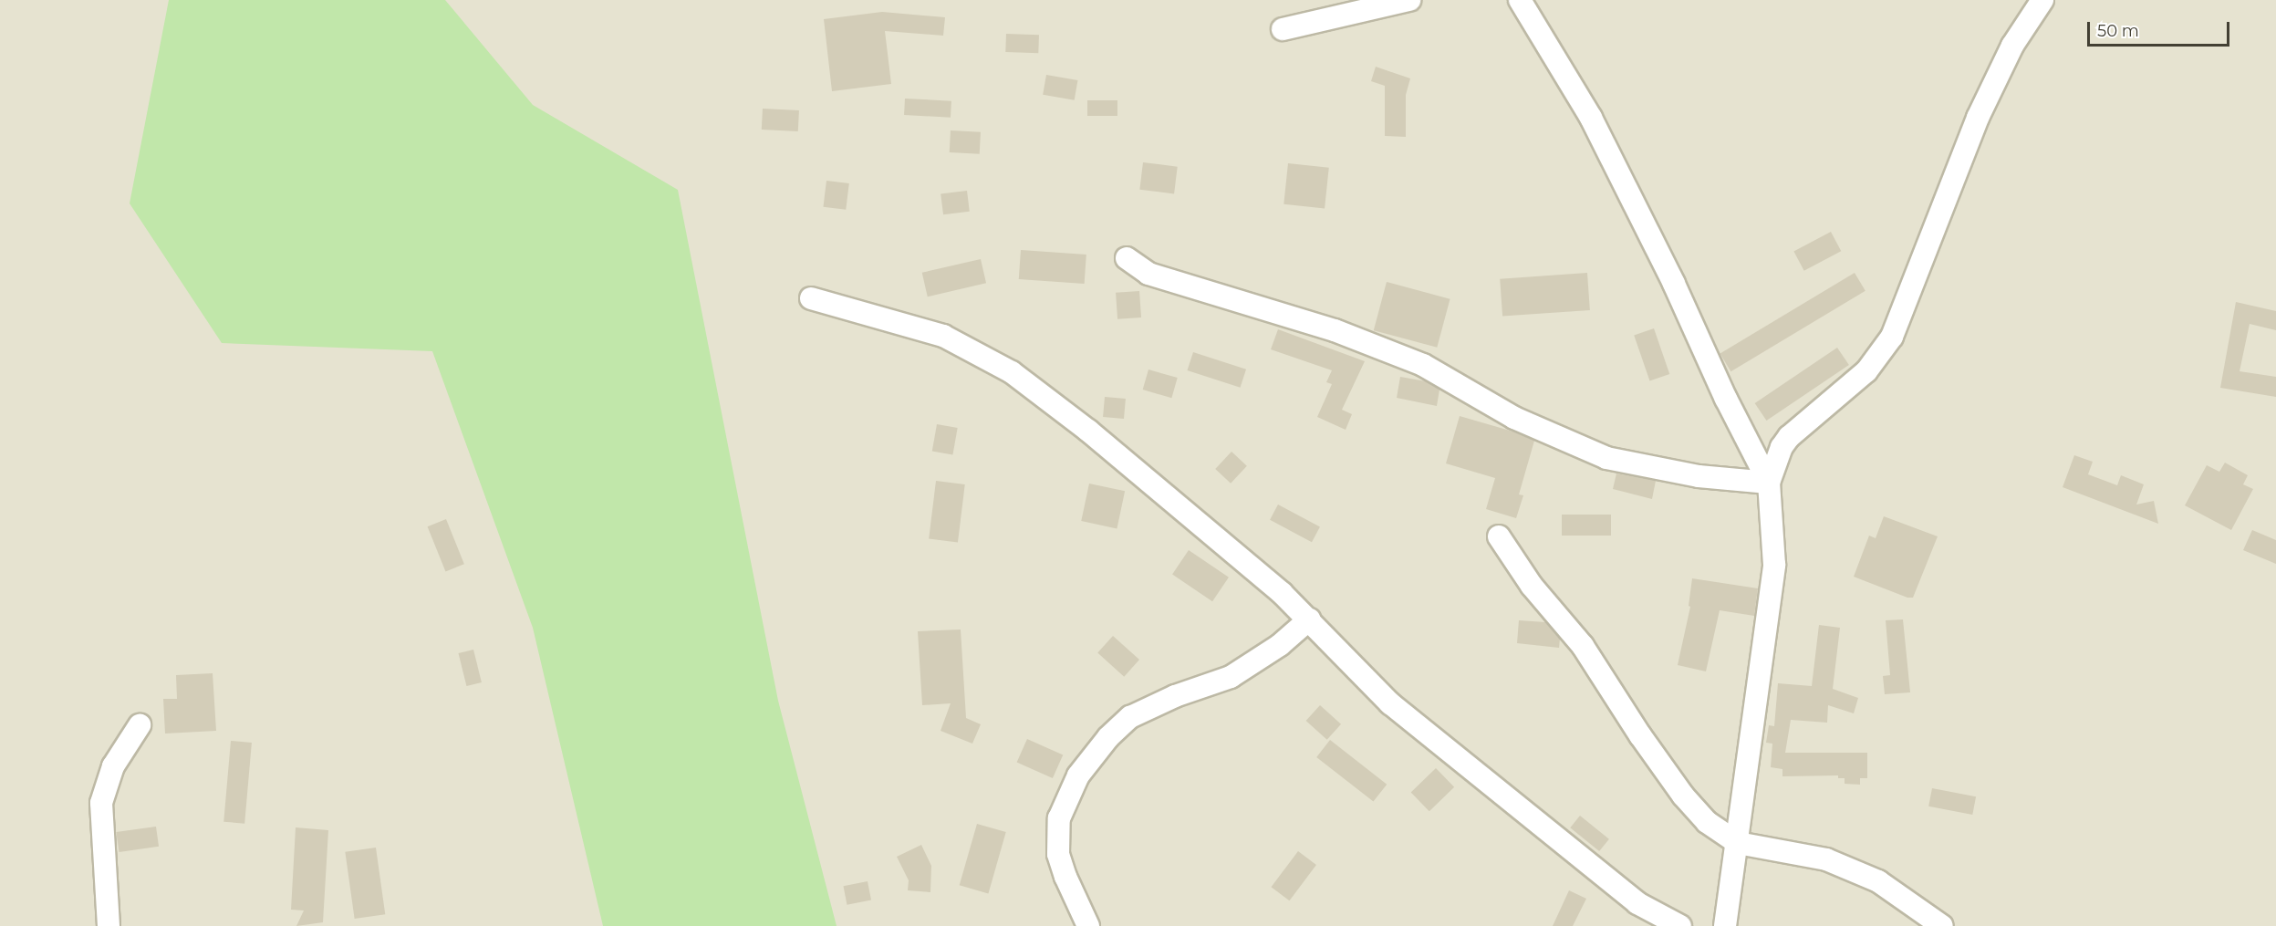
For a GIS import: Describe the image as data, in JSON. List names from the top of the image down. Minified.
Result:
{"scale_bar":"50 m"}
